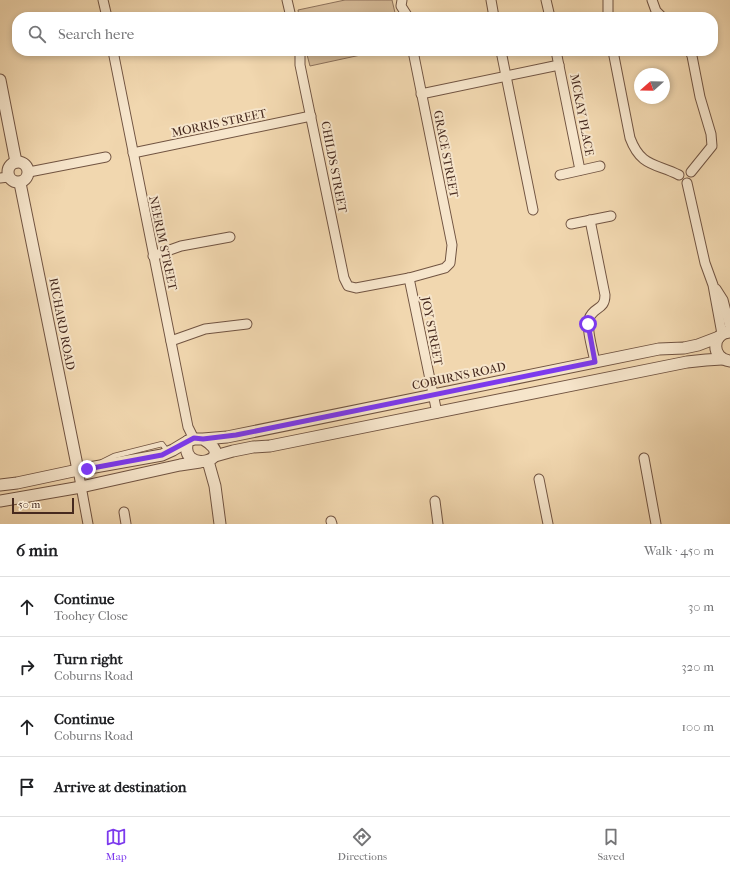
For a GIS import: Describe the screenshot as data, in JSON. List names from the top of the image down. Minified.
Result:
{"streets":{"street":["MCKAY PLACE","MORRIS STREET","GRACE STREET","CHILDS STREET","NEERIM STREET","RICHARD ROAD","JOY STREET","COBURNS ROAD"]},"crossings":[["MORRIS STREET","CHILDS STREET"],["MORRIS STREET","NEERIM STREET"],["GRACE STREET","CHILDS STREET"],["GRACE STREET","JOY STREET"],["CHILDS STREET","JOY STREET"],["NEERIM STREET","COBURNS ROAD"],["RICHARD ROAD","COBURNS ROAD"],["JOY STREET","COBURNS ROAD"]],"scale_bar":"50 m","north":"left","page":{"search":"Search here","scale":"50 m","heading":["6 min","Walk · 450 m"],"list":[["Continue","Toohey Close","30 m"],["Turn right","Coburns Road","320 m"],["Continue","Coburns Road","100 m"],"Arrive at destination"],"nav":["Map","Directions","Saved"]}}
